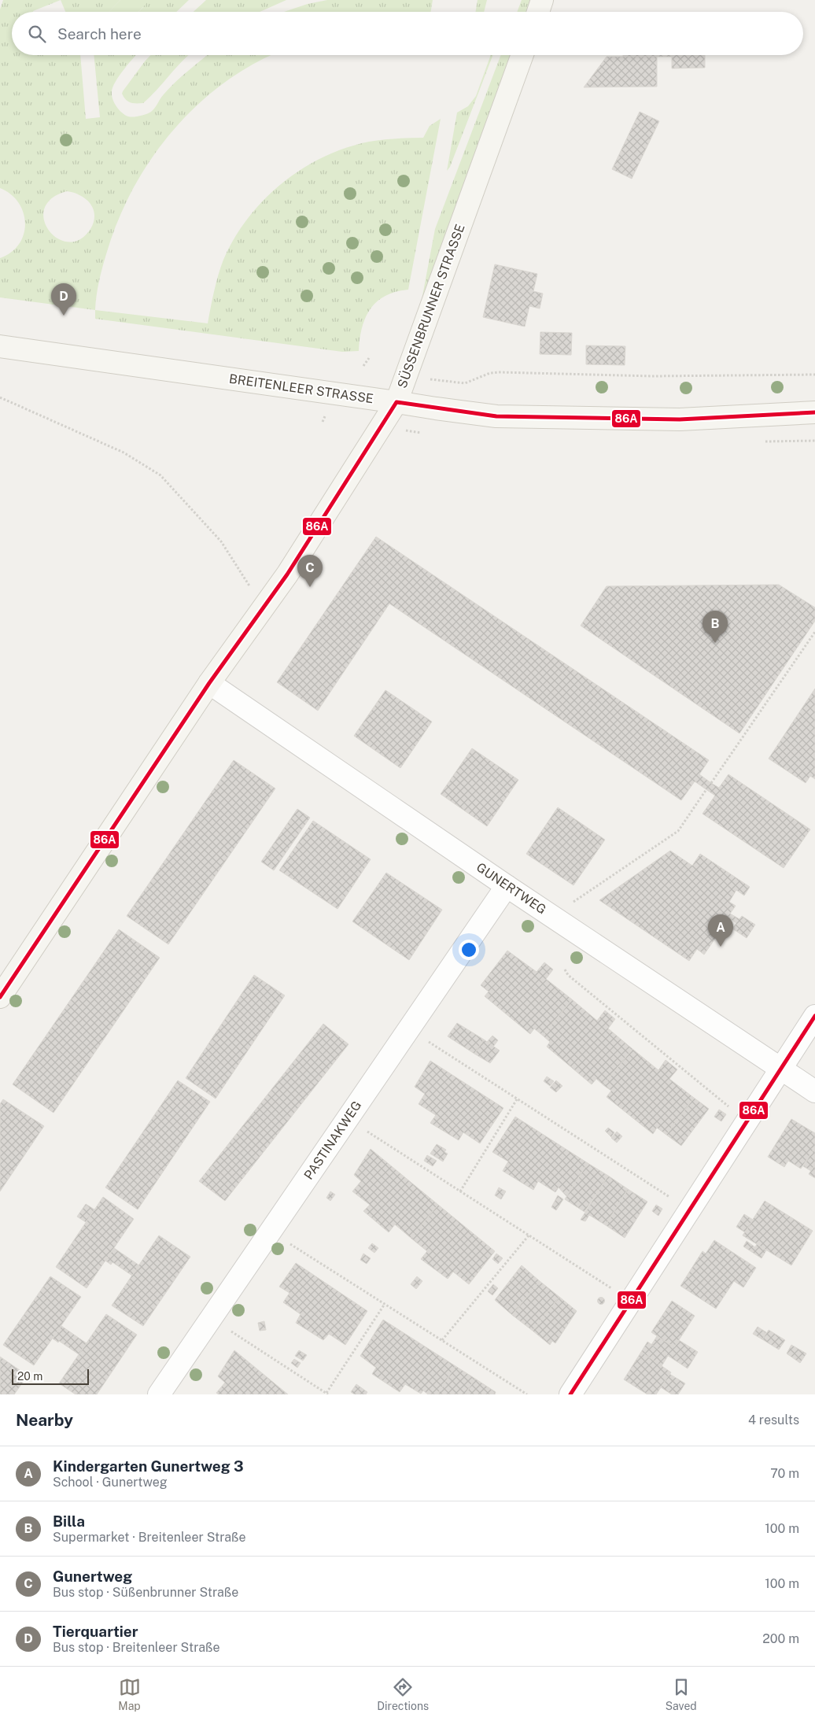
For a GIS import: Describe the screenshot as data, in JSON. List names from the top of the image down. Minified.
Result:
{"streets":{"street":["SÜSSENBRUNNER STRASSE","BREITENLEER STRASSE","GUNERTWEG","PASTINAKWEG"]},"crossings":[["SÜSSENBRUNNER STRASSE","BREITENLEER STRASSE"],["SÜSSENBRUNNER STRASSE","GUNERTWEG"],["GUNERTWEG","PASTINAKWEG"]],"lines":["transit line 86A"],"scale_bar":"20 m","page":{"search":"Search here","pins":["D","C","B","A"],"scale":"20 m","heading":["Nearby","4 results"],"list":[{"mark":"A","name":"Kindergarten Gunertweg 3","note":"School · Gunertweg","value":"70 m"},{"mark":"B","name":"Billa","note":"Supermarket · Breitenleer Straße","value":"100 m"},{"mark":"C","name":"Gunertweg","note":"Bus stop · Süßenbrunner Straße","value":"100 m"},{"mark":"D","name":"Tierquartier","note":"Bus stop · Breitenleer Straße","value":"200 m"}],"nav":["Map","Directions","Saved"]}}
